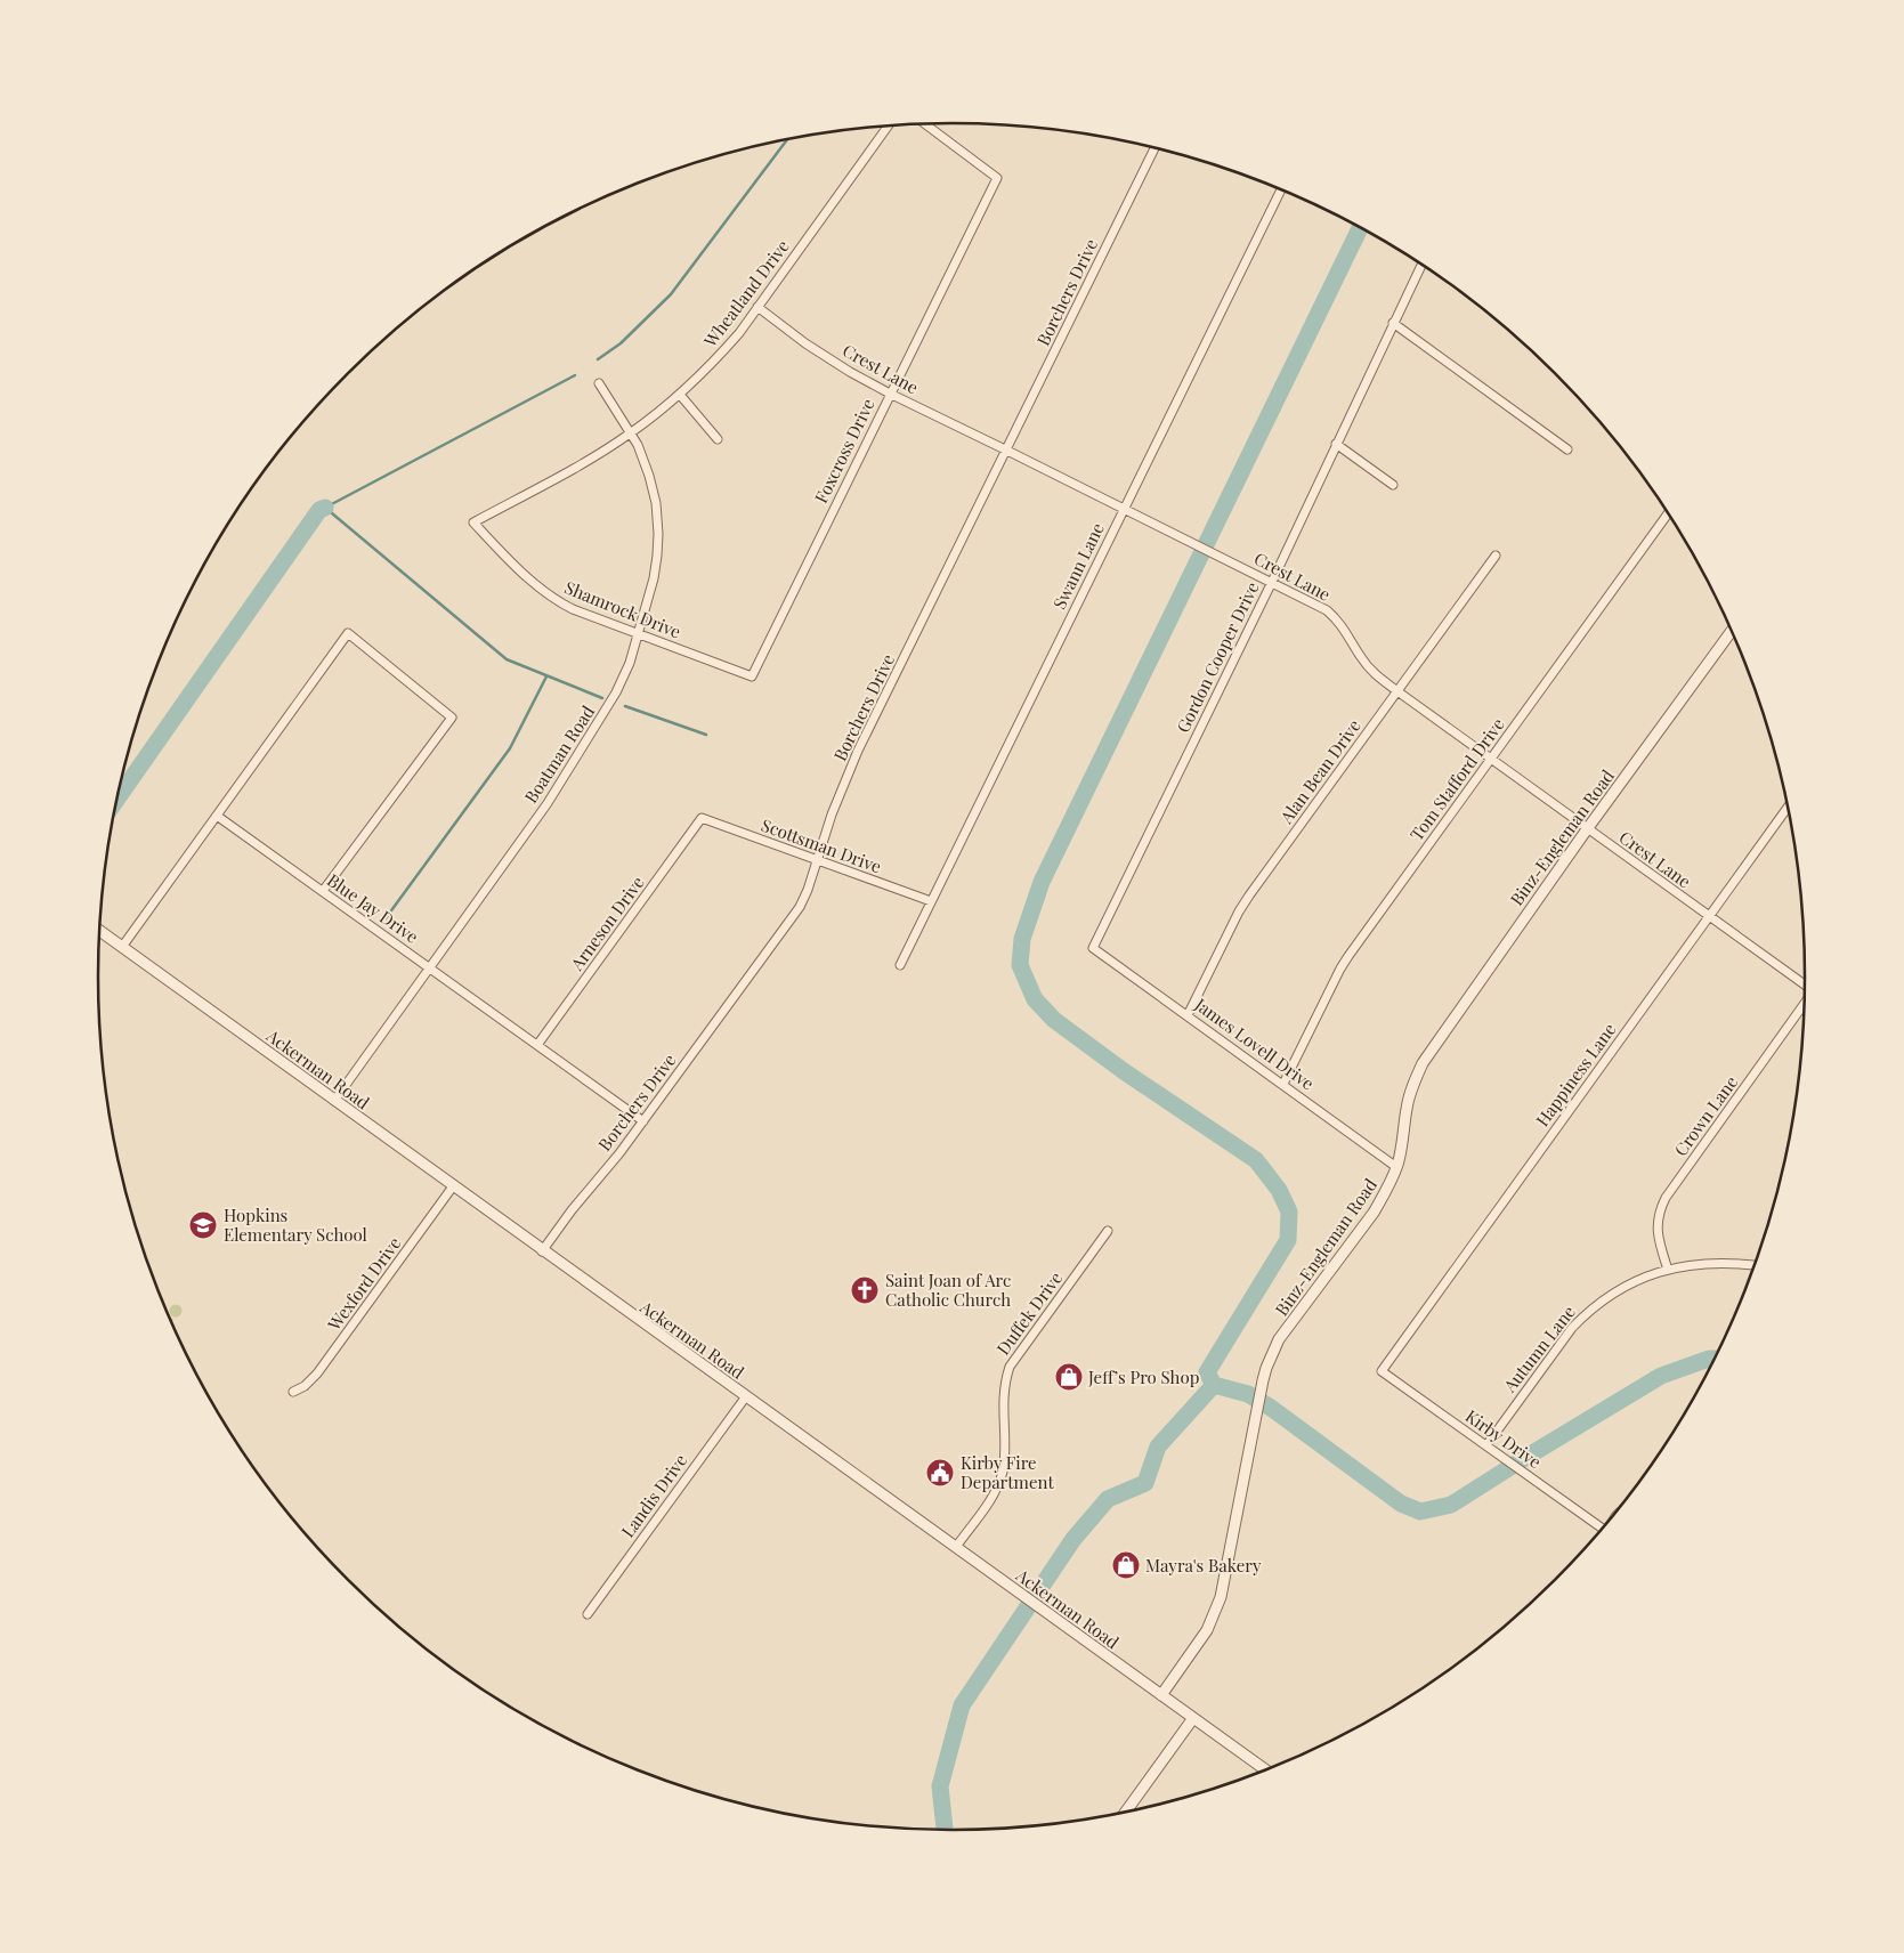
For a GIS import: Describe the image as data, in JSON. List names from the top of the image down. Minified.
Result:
{"streets":{"street":["Borchers Drive","Wheatland Drive","Crest Lane","Foxcross Drive","Swann Lane","Shamrock Drive","Gordon Cooper Drive","Boatman Road","Alan Bean Drive","Tom Stafford Drive","Binz-Engleman Road","Scottsman Drive","Blue Jay Drive","Arneson Drive","James Lovell Drive","Ackerman Road","Happiness Lane","Crown Lane","Wexford Drive","Duffek Drive","Autumn Lane","Kirby Drive","Landis Drive"]},"crossings":[["Borchers Drive","Crest Lane"],["Borchers Drive","Scottsman Drive"],["Borchers Drive","Blue Jay Drive"],["Borchers Drive","Ackerman Road"],["Wheatland Drive","Crest Lane"],["Wheatland Drive","Shamrock Drive"],["Wheatland Drive","Boatman Road"],["Crest Lane","Foxcross Drive"],["Crest Lane","Swann Lane"],["Crest Lane","Gordon Cooper Drive"],["Crest Lane","Alan Bean Drive"],["Crest Lane","Tom Stafford Drive"],["Crest Lane","Binz-Engleman Road"],["Crest Lane","Happiness Lane"],["Foxcross Drive","Shamrock Drive"],["Swann Lane","Scottsman Drive"],["Shamrock Drive","Boatman Road"],["Gordon Cooper Drive","James Lovell Drive"],["Boatman Road","Blue Jay Drive"],["Boatman Road","Ackerman Road"],["Alan Bean Drive","James Lovell Drive"],["Tom Stafford Drive","James Lovell Drive"],["Binz-Engleman Road","James Lovell Drive"],["Binz-Engleman Road","Ackerman Road"],["Scottsman Drive","Arneson Drive"],["Blue Jay Drive","Arneson Drive"],["Ackerman Road","Wexford Drive"],["Ackerman Road","Duffek Drive"],["Ackerman Road","Landis Drive"],["Happiness Lane","Kirby Drive"],["Crown Lane","Autumn Lane"],["Autumn Lane","Kirby Drive"]],"places":{"school or university":["Hopkins Elementary School"],"church":["Saint Joan of Arc Catholic Church"],"shop":["Jeff’s Pro Shop","Mayra's Bakery"],"public building":["Kirby Fire Department"]}}
